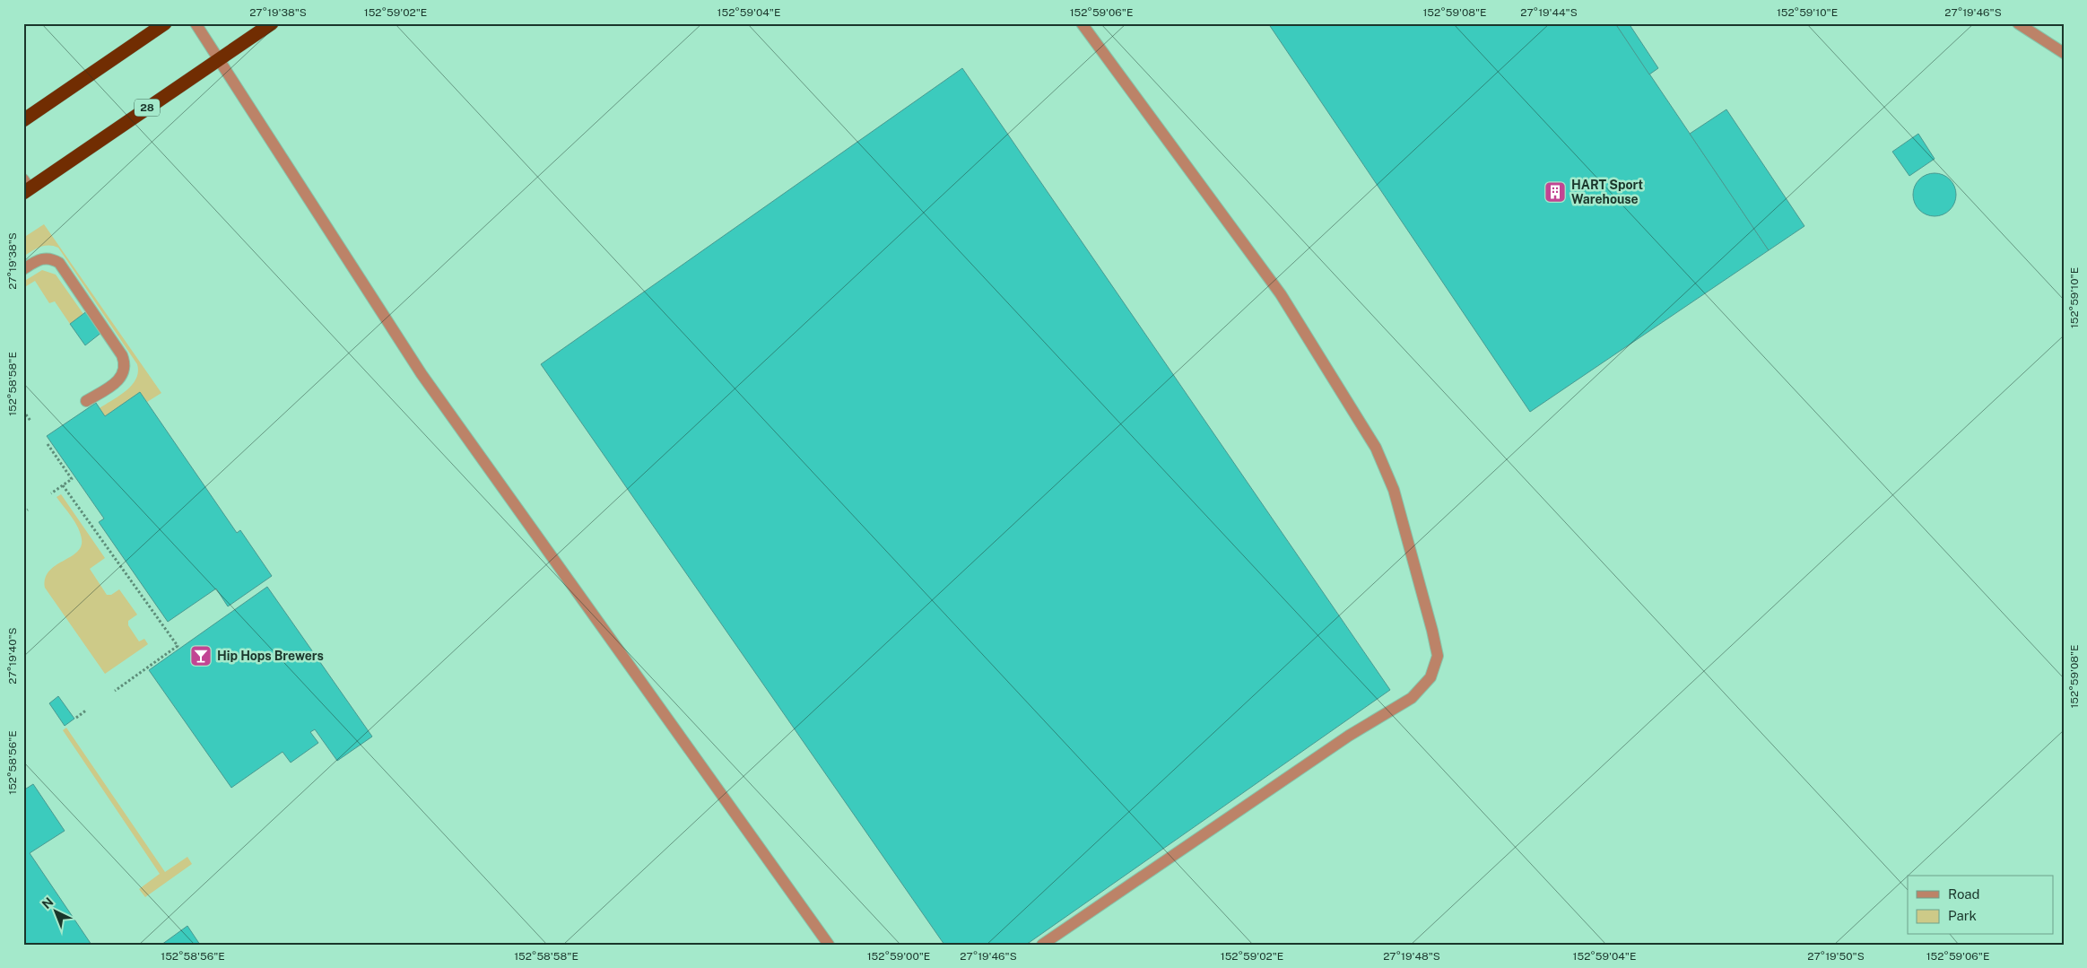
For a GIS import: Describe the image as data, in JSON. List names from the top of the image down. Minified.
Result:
{"streets":{"highway":["28"]},"places":{"building":["HART Sport Warehouse"],"bar":["Hip Hops Brewers"]},"legend":["Road","Park"],"north":"top left","coordinates":["27°19'38\"S","152°59'02\"E","152°59'04\"E","152°59'06\"E","152°59'08\"E","27°19'44\"S","152°59'10\"E","27°19'46\"S","152°58'58\"E","27°19'40\"S","152°58'56\"E","152°59'00\"E","27°19'48\"S","27°19'50\"S"]}
